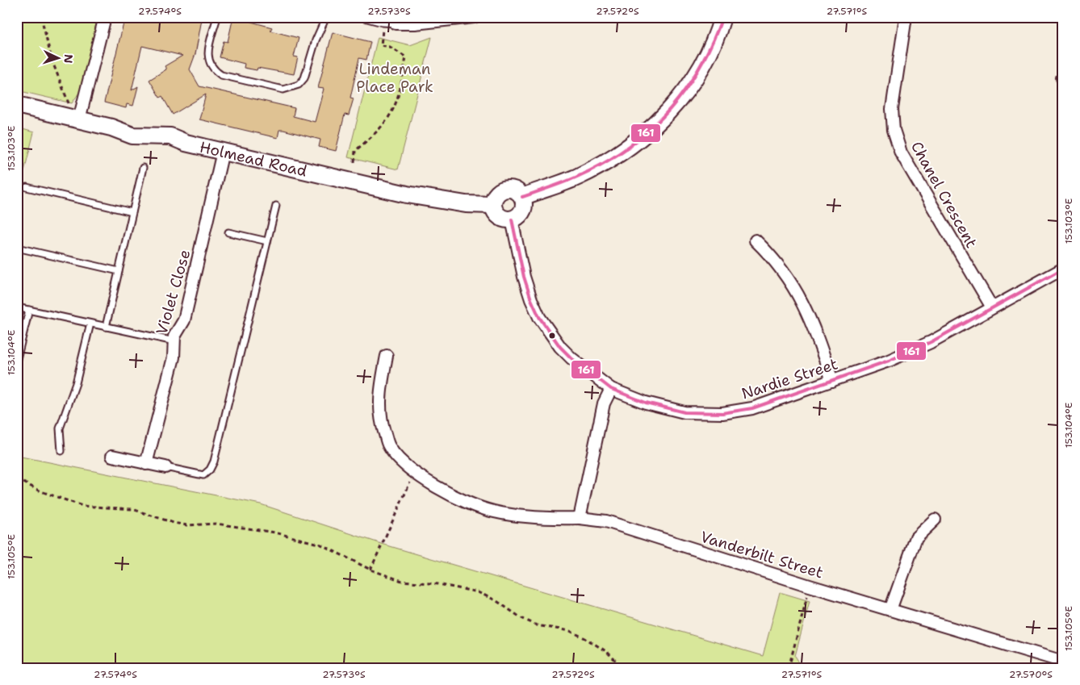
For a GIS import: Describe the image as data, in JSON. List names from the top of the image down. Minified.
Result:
{"streets":{"street":["Holmead Road","Chanel Crescent","Violet Close","Nardie Street","Vanderbilt Street"]},"crossings":[["Holmead Road","Violet Close"],["Holmead Road","Nardie Street"],["Chanel Crescent","Nardie Street"]],"parks":["Lindeman Place Park"],"lines":["transit line 161"],"north":"right","coordinates":["27.574°S","27.573°S","27.572°S","27.571°S","153.103°E","153.104°E","153.105°E","27.570°S"]}
